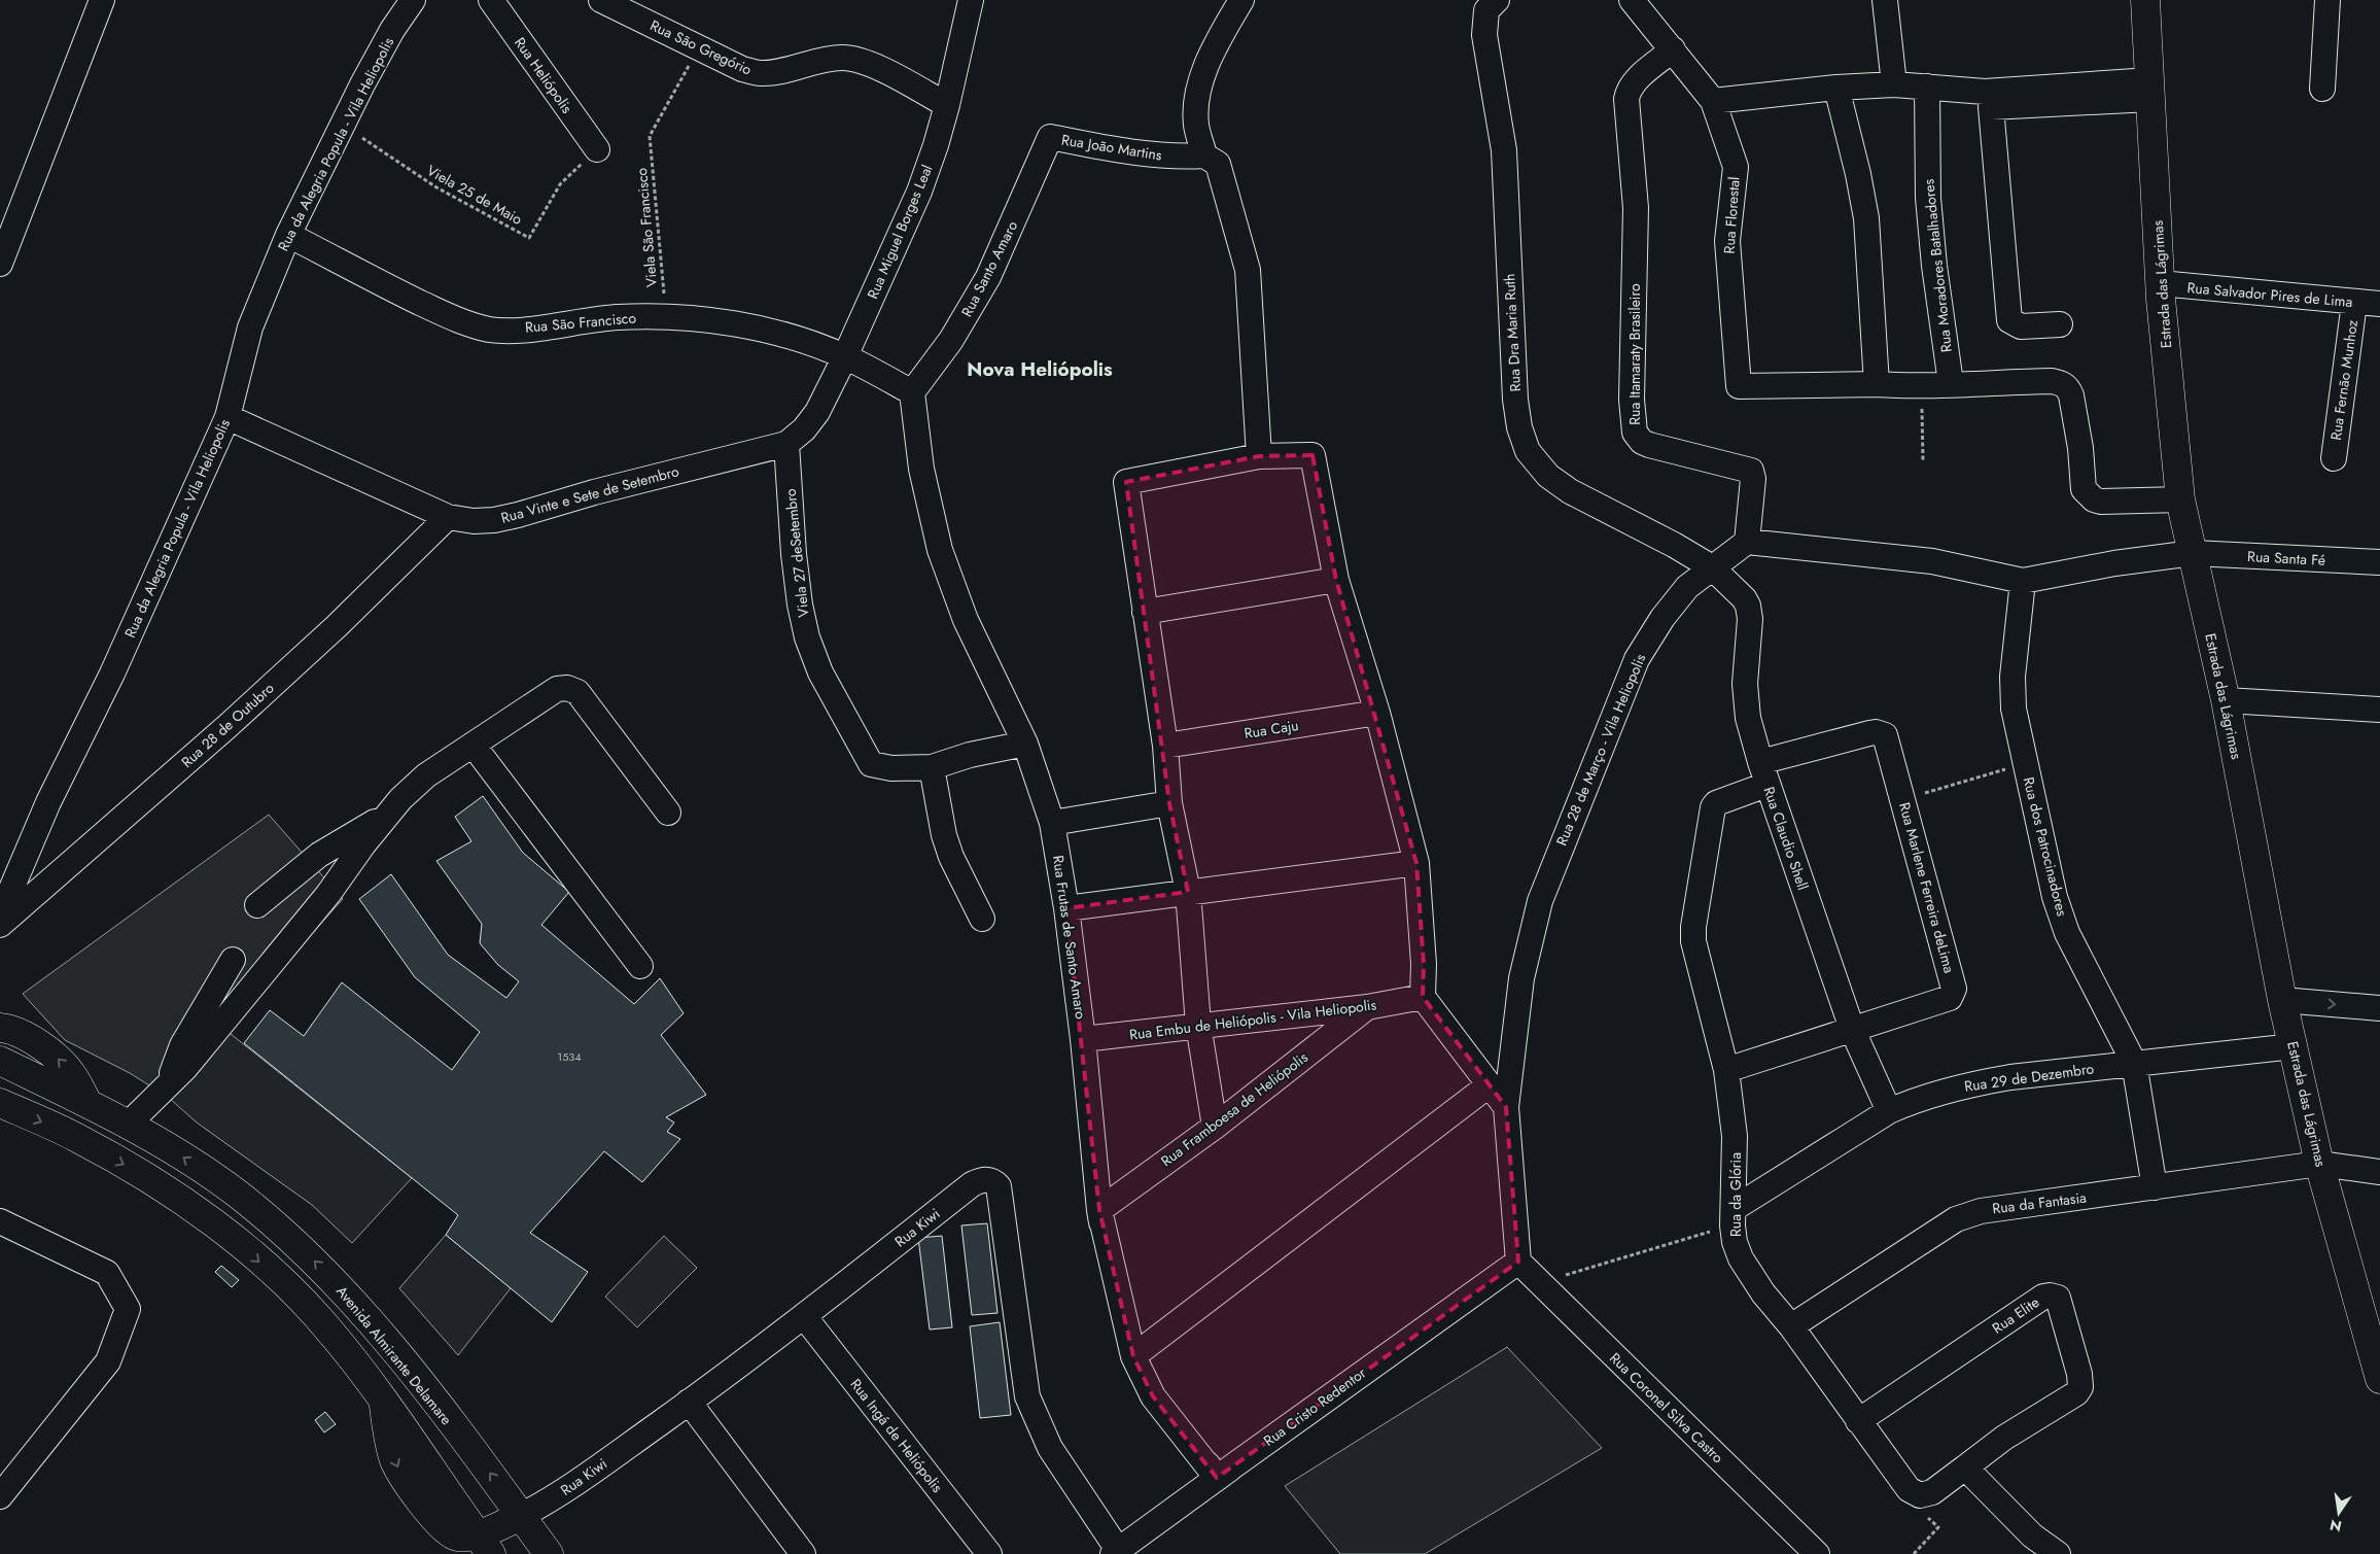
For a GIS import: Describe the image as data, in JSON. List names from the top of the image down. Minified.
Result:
{"streets":{"main road":["Estrada das Lágrimas","Avenida Almirante Delamare"],"street":["Rua São Gregório","Rua Heliópolis","Rua da Alegria Popula - Vila Heliopolis","Rua João Martins","Rua Florestal","Rua Miguel Borges Leal","Rua Moradores Batalhadores","Rua Santo Amaro","Rua Salvador Pires de Lima","Rua São Francisco","Rua Dra Maria Ruth","Rua Itamaraty Brasileiro","Rua Fernão Munhoz","Rua Vinte e Sete de Setembro","Viela 27 deSetembro","Rua Santa Fé","Rua 28 de Outubro","Rua Caju","Rua 28 de Março - Vila Heliopolis","Rua Claudio Shell","Rua dos Patrocinadores","Rua Marlene Ferreira deLima","Rua Frutas de Santo Amaro","Rua Embu de Heliópolis - Vila Heliopolis","Rua 29 de Dezembro","Rua Framboesa de Heliópolis","Rua da Glória","Rua da Fantasia","Rua Kiwi","Rua Elite","Rua Coronel Silva Castro","Rua Ingá de Heliópolis"],"path":["Viela 25 de Maio","Viela São Francisco"]},"crossings":[["Rua São Gregório","Viela São Francisco"],["Rua São Gregório","Rua Miguel Borges Leal"],["Rua Heliópolis","Viela 25 de Maio"],["Rua da Alegria Popula - Vila Heliopolis","Viela 25 de Maio"],["Rua da Alegria Popula - Vila Heliopolis","Rua São Francisco"],["Rua da Alegria Popula - Vila Heliopolis","Rua Vinte e Sete de Setembro"],["Rua João Martins","Rua Santo Amaro"],["Rua Florestal","Rua Itamaraty Brasileiro"],["Viela São Francisco","Rua São Francisco"],["Rua Miguel Borges Leal","Rua São Francisco"],["Rua Miguel Borges Leal","Rua Vinte e Sete de Setembro"],["Rua Miguel Borges Leal","Viela 27 deSetembro"],["Rua Santo Amaro","Rua São Francisco"],["Rua Santo Amaro","Rua Frutas de Santo Amaro"],["Estrada das Lágrimas","Rua Salvador Pires de Lima"],["Estrada das Lágrimas","Rua Santa Fé"],["Estrada das Lágrimas","Rua 29 de Dezembro"],["Estrada das Lágrimas","Rua da Fantasia"],["Rua Salvador Pires de Lima","Rua Fernão Munhoz"],["Rua São Francisco","Rua Frutas de Santo Amaro"],["Rua Dra Maria Ruth","Rua 28 de Março - Vila Heliopolis"],["Rua Dra Maria Ruth","Rua Claudio Shell"],["Rua Itamaraty Brasileiro","Rua 28 de Março - Vila Heliopolis"],["Rua Vinte e Sete de Setembro","Viela 27 deSetembro"],["Rua Vinte e Sete de Setembro","Rua 28 de Outubro"],["Rua 28 de Março - Vila Heliopolis","Rua Claudio Shell"],["Rua 28 de Março - Vila Heliopolis","Rua Coronel Silva Castro"],["Rua Claudio Shell","Rua Marlene Ferreira deLima"],["Rua Claudio Shell","Rua 29 de Dezembro"],["Rua Claudio Shell","Rua da Glória"],["Rua dos Patrocinadores","Rua 29 de Dezembro"],["Rua dos Patrocinadores","Rua da Fantasia"],["Rua Marlene Ferreira deLima","Rua da Glória"],["Rua Frutas de Santo Amaro","Rua Embu de Heliópolis - Vila Heliopolis"],["Rua Frutas de Santo Amaro","Rua Framboesa de Heliópolis"],["Rua Embu de Heliópolis - Vila Heliopolis","Rua Framboesa de Heliópolis"],["Rua 29 de Dezembro","Rua da Glória"],["Rua da Glória","Rua da Fantasia"],["Rua da Glória","Rua Elite"],["Rua Kiwi","Avenida Almirante Delamare"],["Rua Kiwi","Rua Ingá de Heliópolis"]],"districts":["Nova Heliópolis"],"house_numbers":["1534"],"north":"bottom"}
